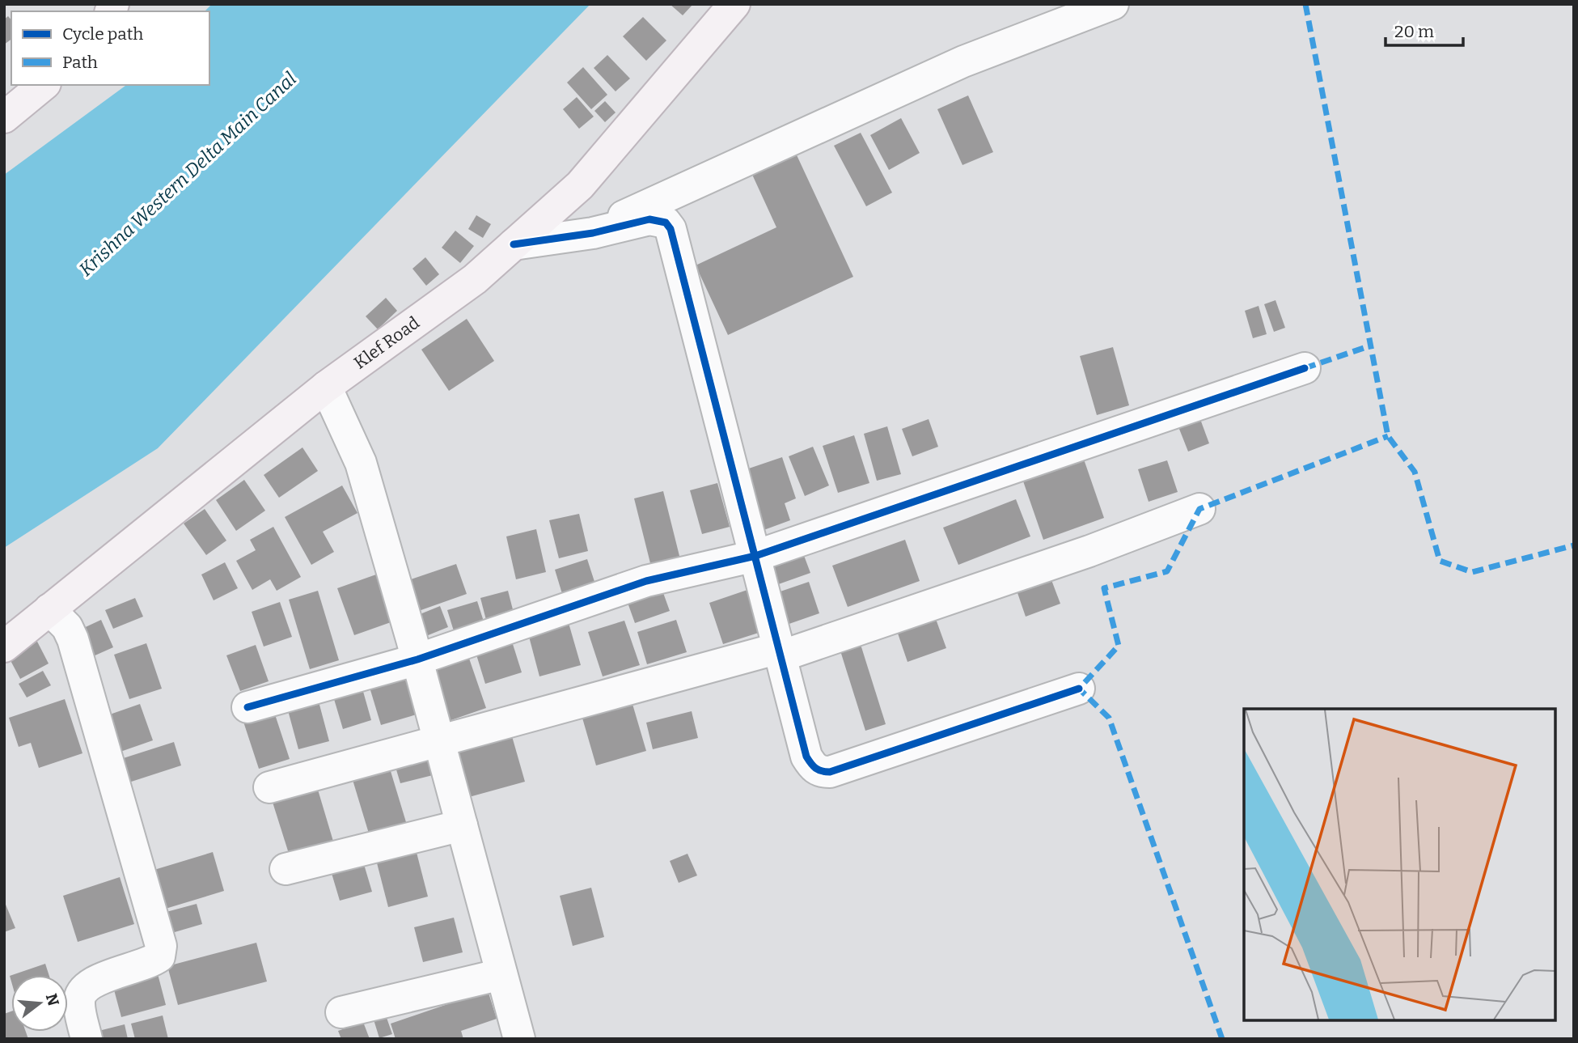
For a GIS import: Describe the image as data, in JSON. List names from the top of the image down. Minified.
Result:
{"streets":{"main road":["Klef Road"]},"water":["Krishna Western Delta Main Canal"],"legend":["Cycle path","Path"],"scale_bar":"20 m","north":"right"}
